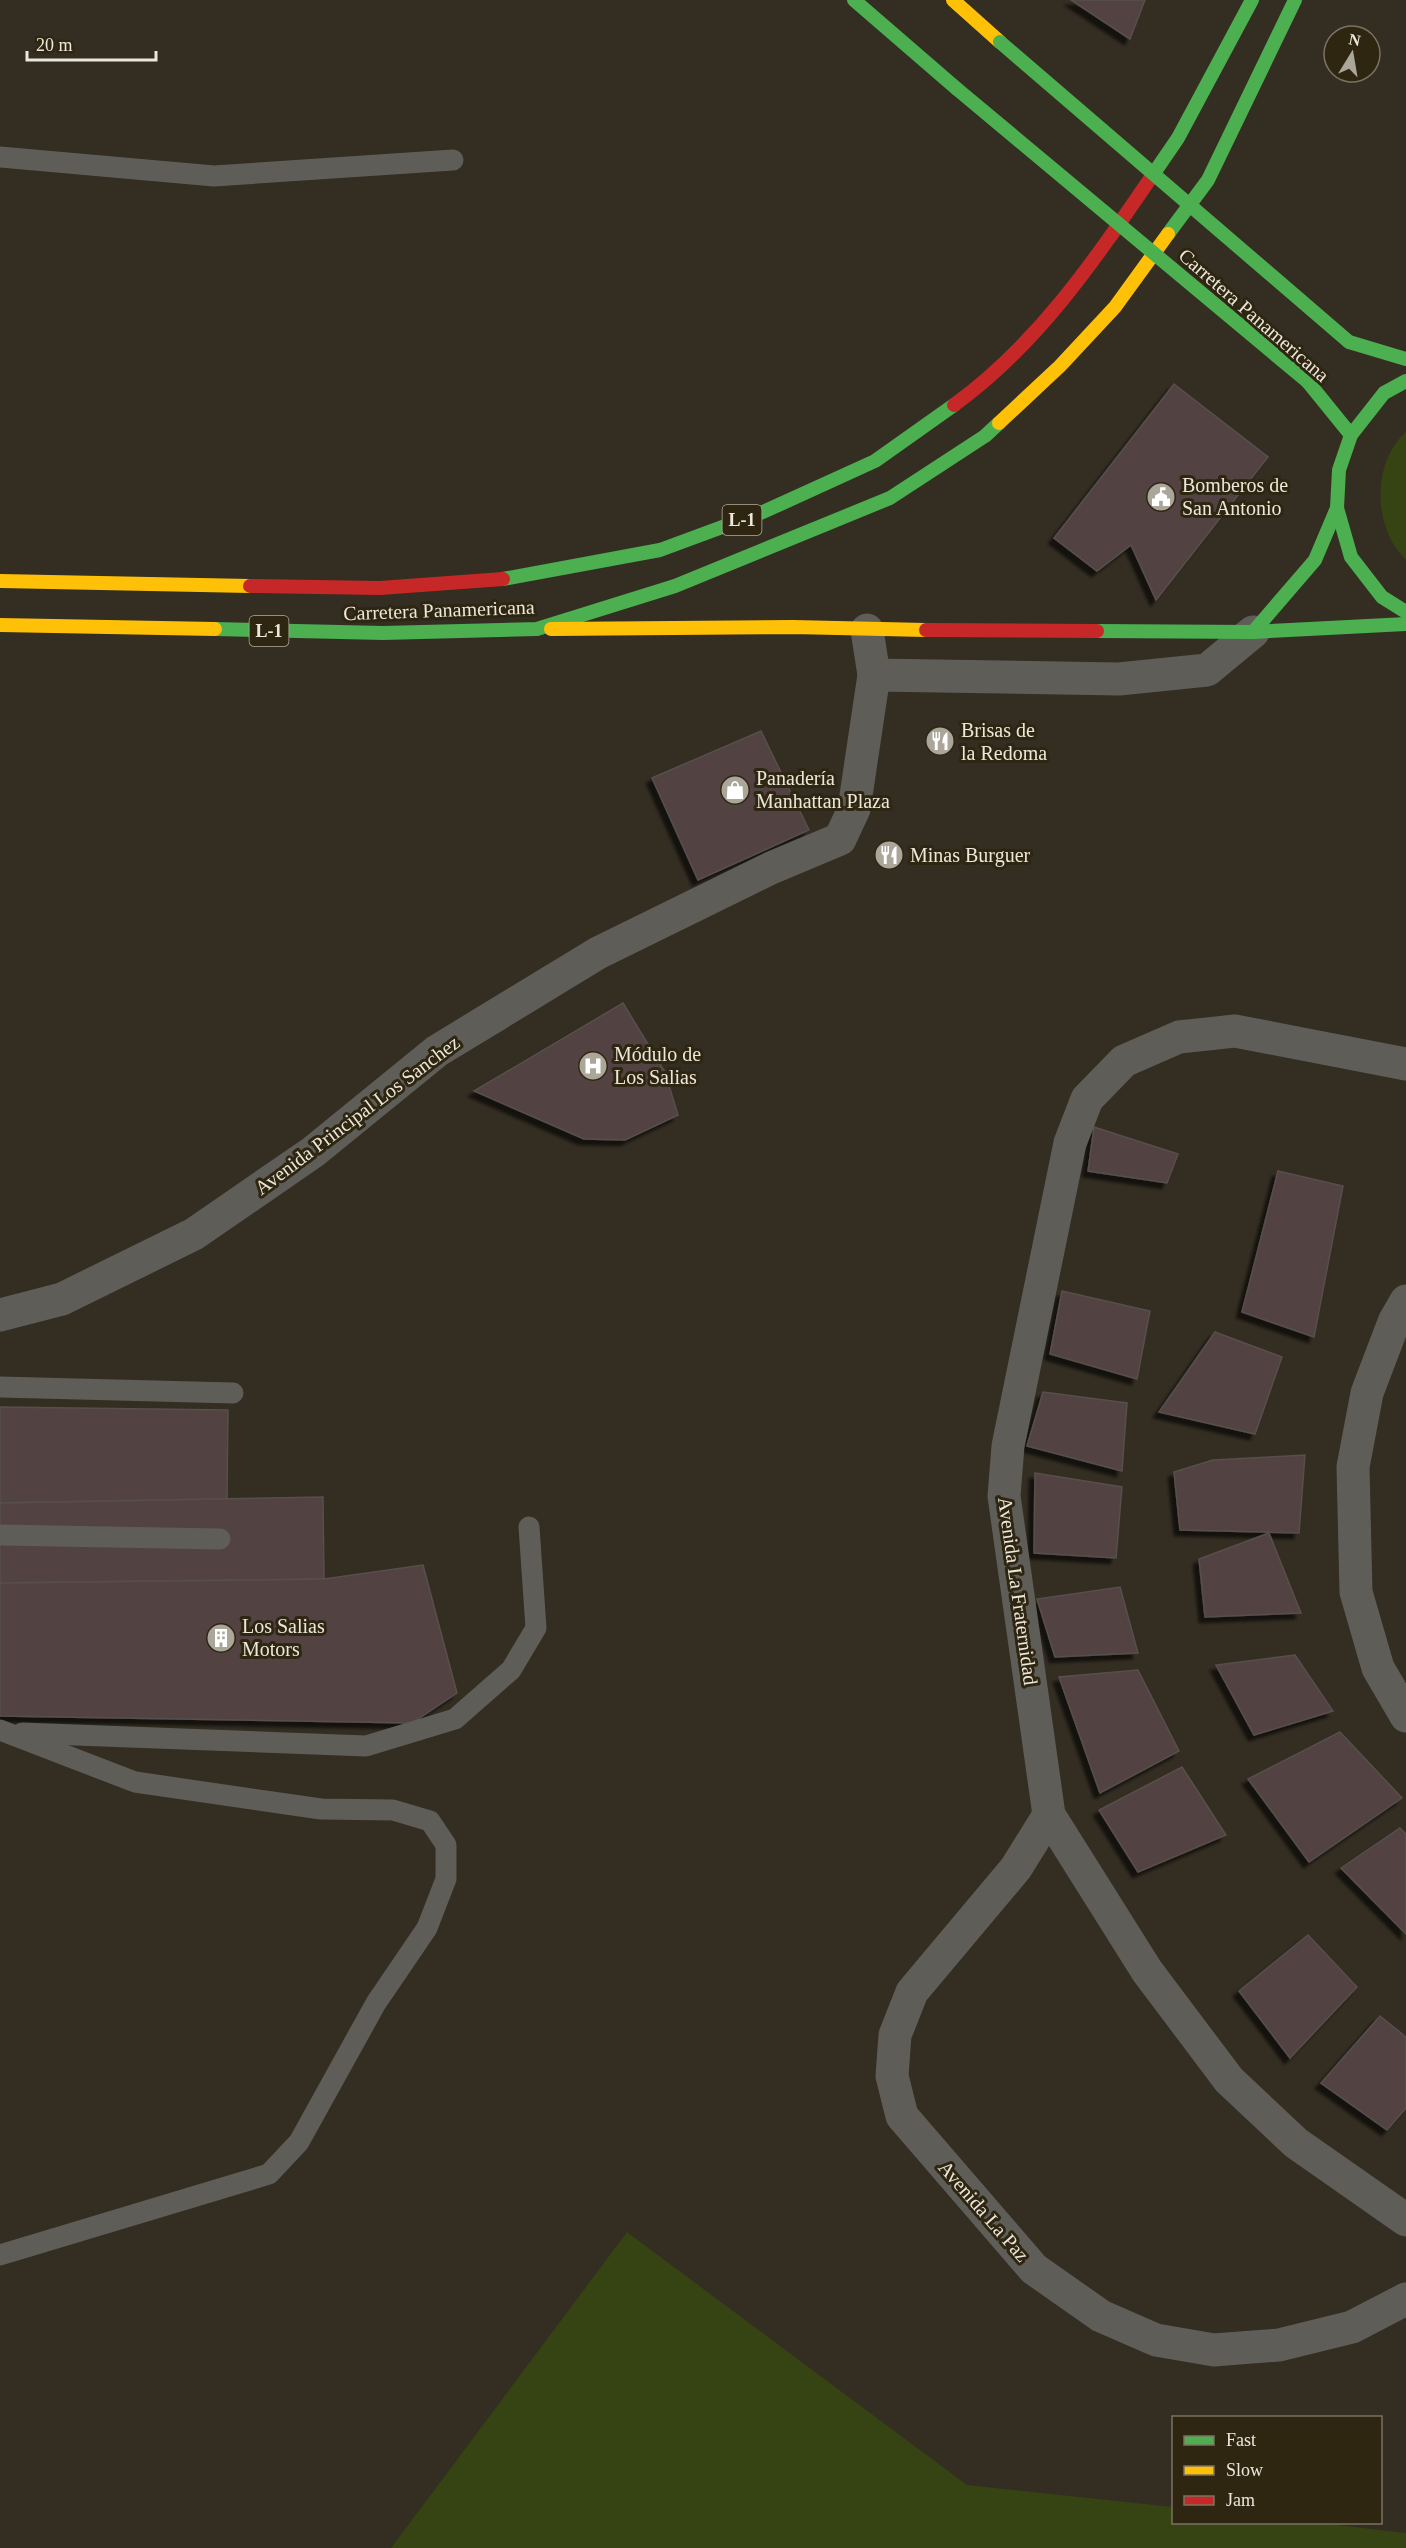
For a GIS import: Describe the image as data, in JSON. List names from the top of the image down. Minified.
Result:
{"streets":{"main road":["Carretera Panamericana","L-1"],"street":["Avenida Principal Los Sanchez","Avenida La Fraternidad","Avenida La Paz"]},"crossings":[["Avenida La Fraternidad","Avenida La Paz"]],"places":{"public building":["Bomberos de San Antonio"],"restaurant":["Brisas de la Redoma","Minas Burguer"],"shop":["Panadería Manhattan Plaza"],"hospital":["Módulo de Los Salias"],"building":["Los Salias Motors"]},"legend":["Fast","Slow","Jam"],"scale_bar":"20 m","north":"top"}
